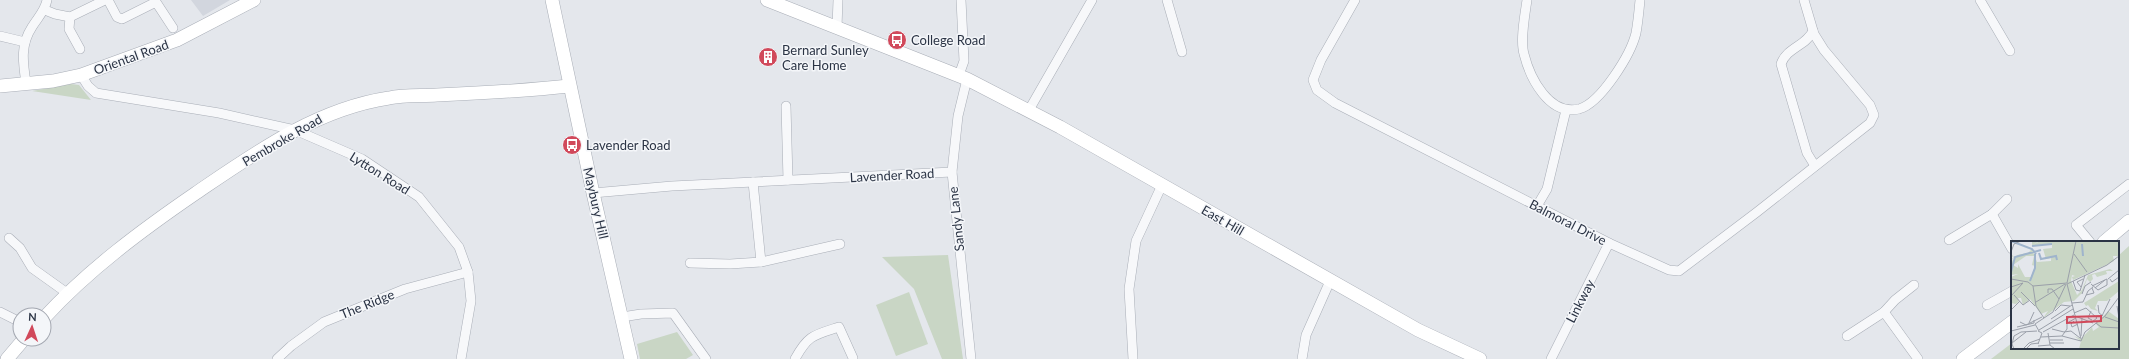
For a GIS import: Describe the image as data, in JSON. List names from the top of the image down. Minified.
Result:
{"streets":{"street":["Oriental Road","Pembroke Road","Lytton Road","Lavender Road","Maybury Hill","Sandy Lane","East Hill","Balmoral Drive","Linkway","The Ridge"]},"crossings":[["Oriental Road","Lytton Road"],["Pembroke Road","Lytton Road"],["Pembroke Road","Maybury Hill"],["Lytton Road","The Ridge"],["Lavender Road","Maybury Hill"],["Lavender Road","Sandy Lane"],["Sandy Lane","East Hill"],["Balmoral Drive","Linkway"]],"places":{"bus stop":["College Road","Lavender Road"],"building":["Bernard Sunley Care Home"]},"north":"top"}
